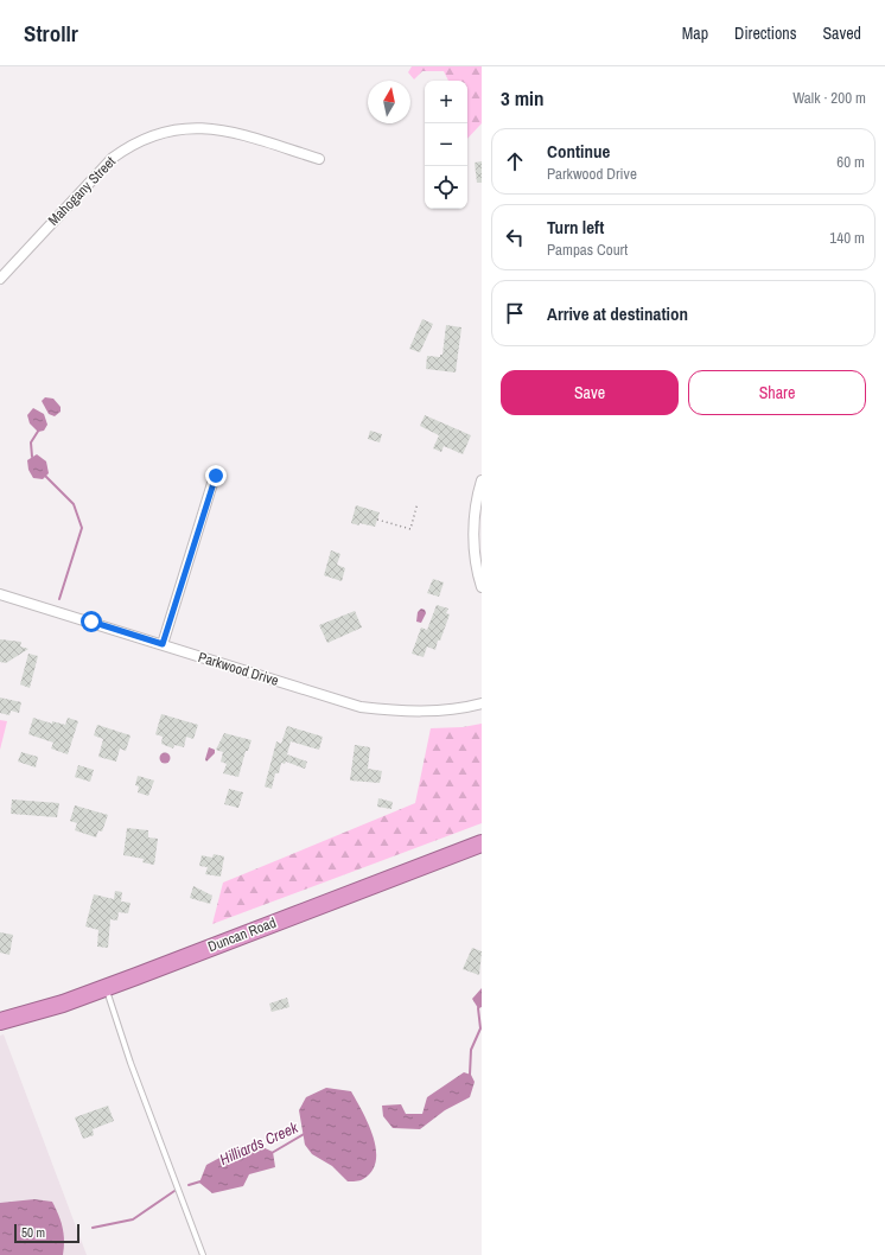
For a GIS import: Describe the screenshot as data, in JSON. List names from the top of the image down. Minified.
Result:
{"streets":{"highway":["Duncan Road"],"street":["Mahogany Street","Parkwood Drive"]},"water":["Hilliards Creek"],"scale_bar":"50 m","north":"top","page":{"header":"Strollr","nav":["Map","Directions","Saved"],"heading":["3 min","Walk · 200 m"],"map_buttons":["+","−"],"list":[["Continue","Parkwood Drive","60 m"],["Turn left","Pampas Court","140 m"],"Arrive at destination"],"buttons":["Save","Share"],"scale":"50 m"}}
